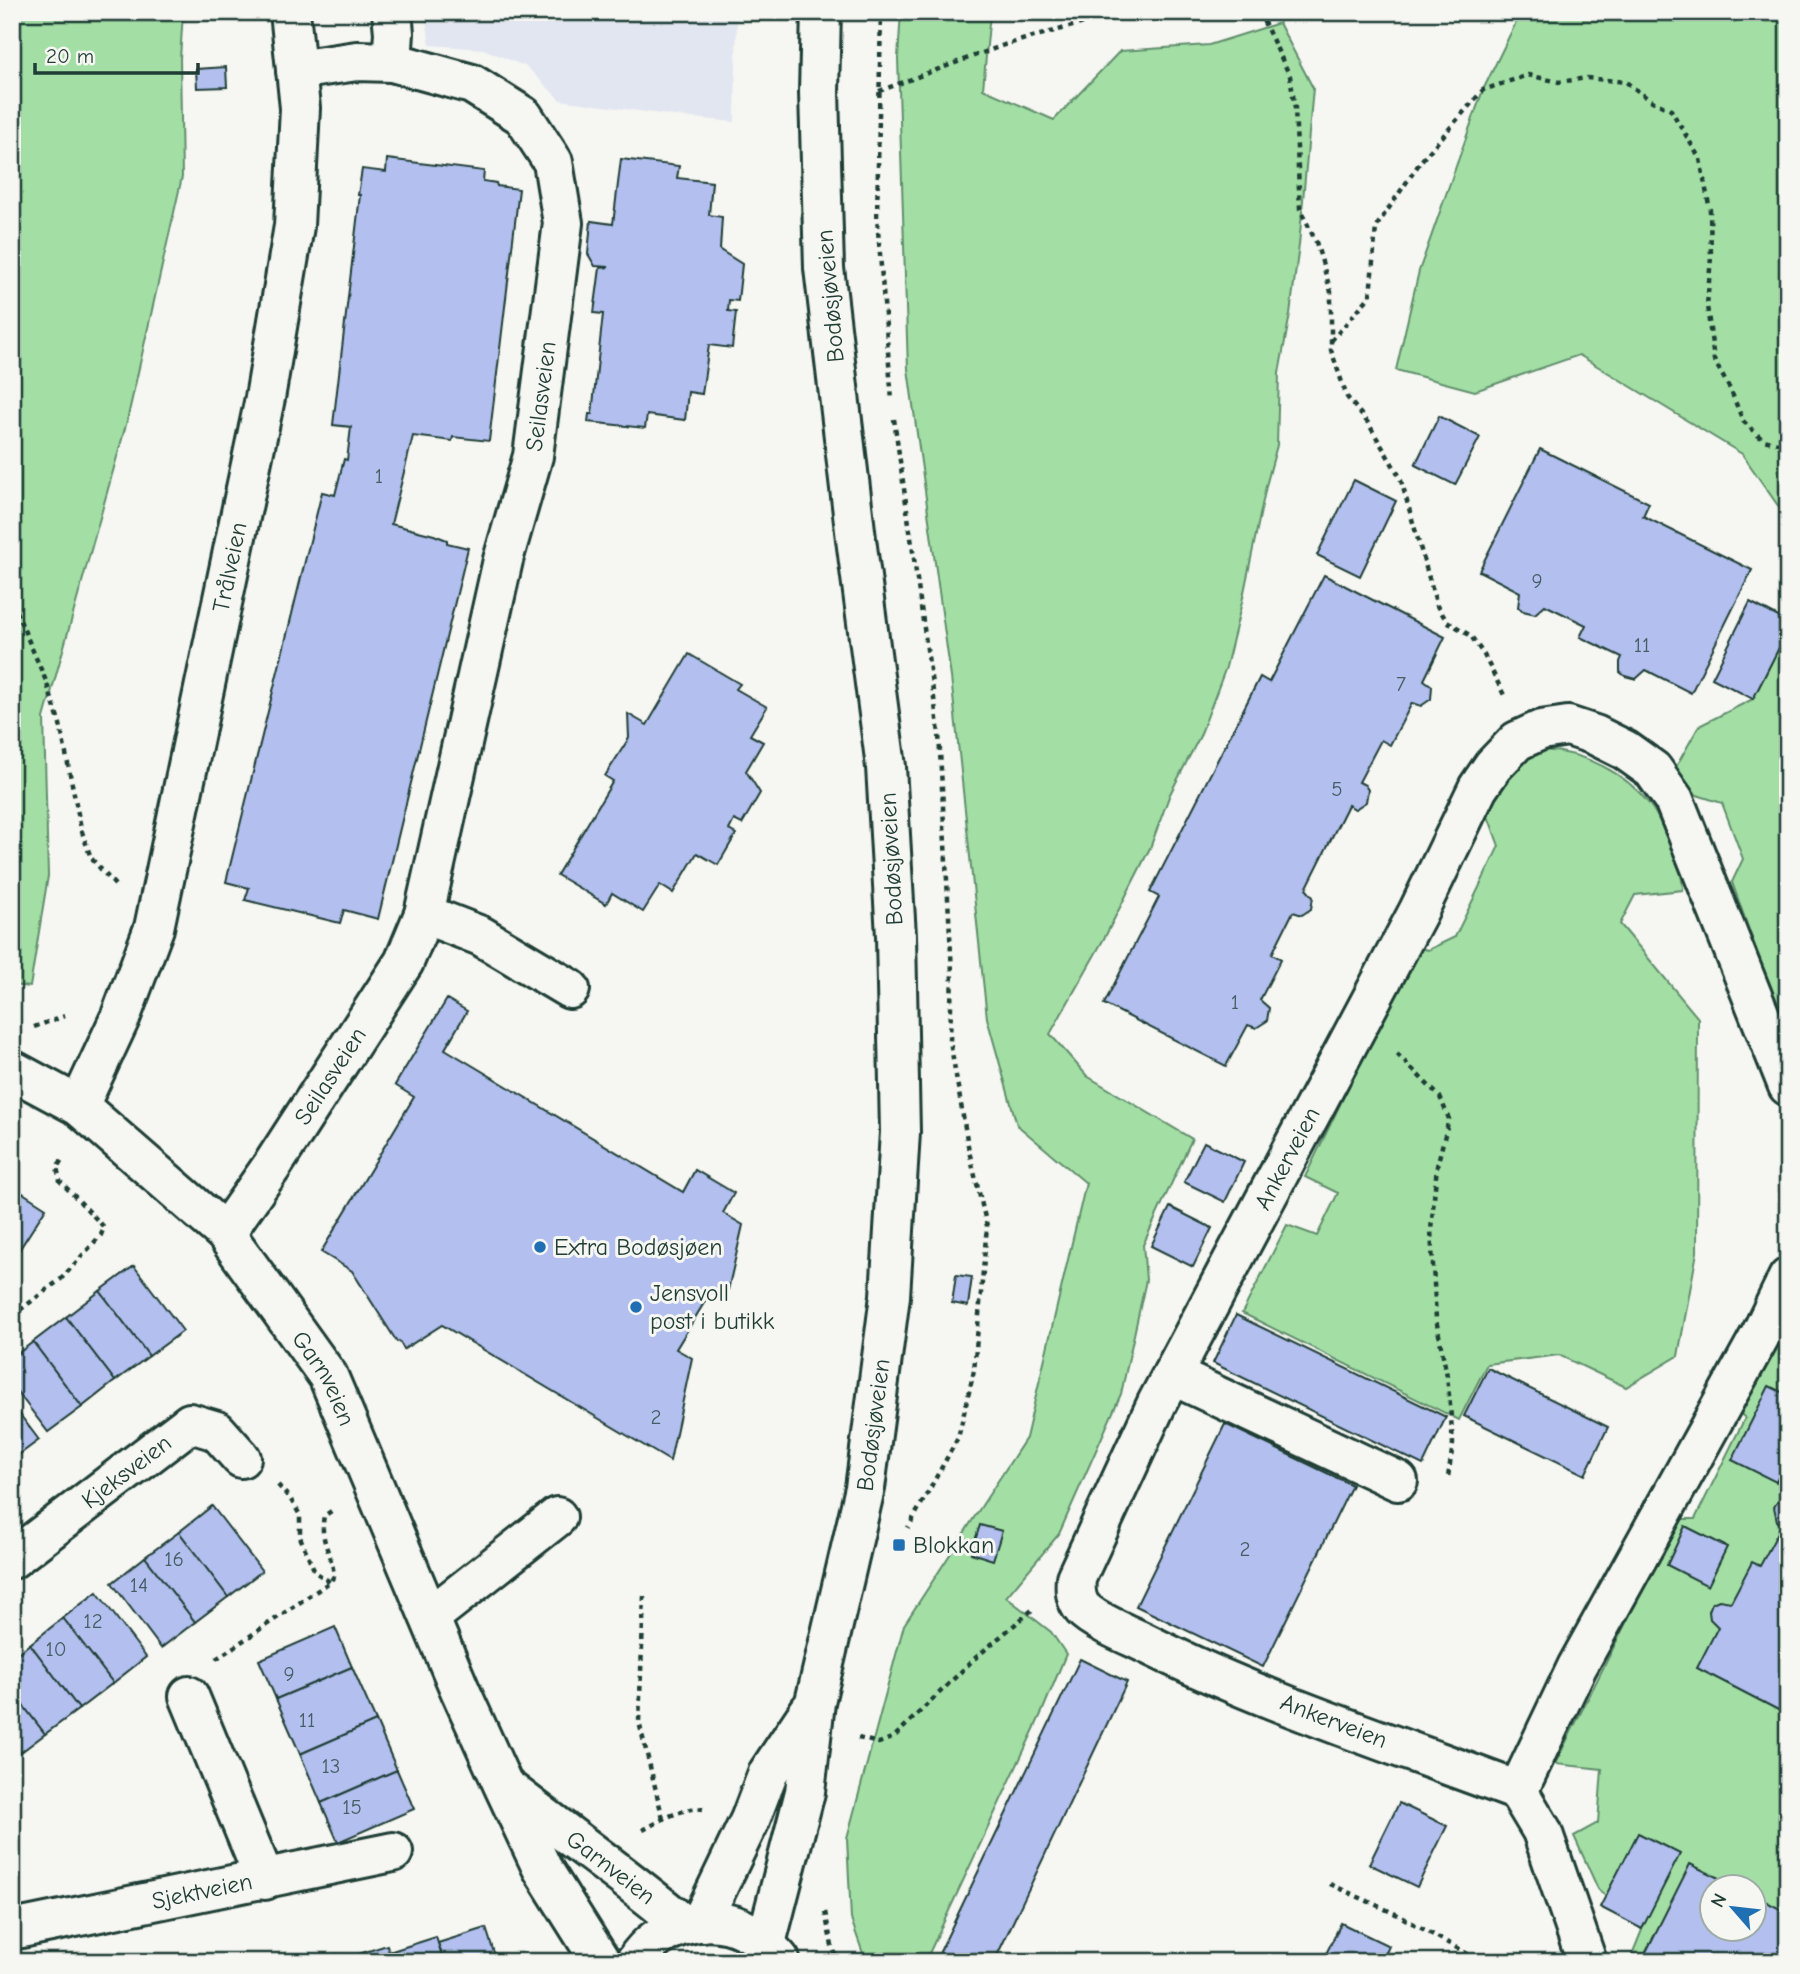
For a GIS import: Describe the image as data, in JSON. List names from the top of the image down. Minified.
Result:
{"streets":{"street":["Bodøsjøveien","Seilasveien","Trålveien","Ankerveien","Garnveien","Kjeksveien","Sjektveien"]},"crossings":[["Bodøsjøveien","Garnveien"],["Seilasveien","Trålveien"],["Seilasveien","Garnveien"],["Trålveien","Garnveien"]],"places":{"other":["Extra Bodøsjøen","Jensvoll post i butikk"],"transit":["Blokkan"]},"house_numbers":["1","9","11","7","5","1","2","2","16","14","12","10","9","11","13","15"],"scale_bar":"20 m","north":"top left"}
